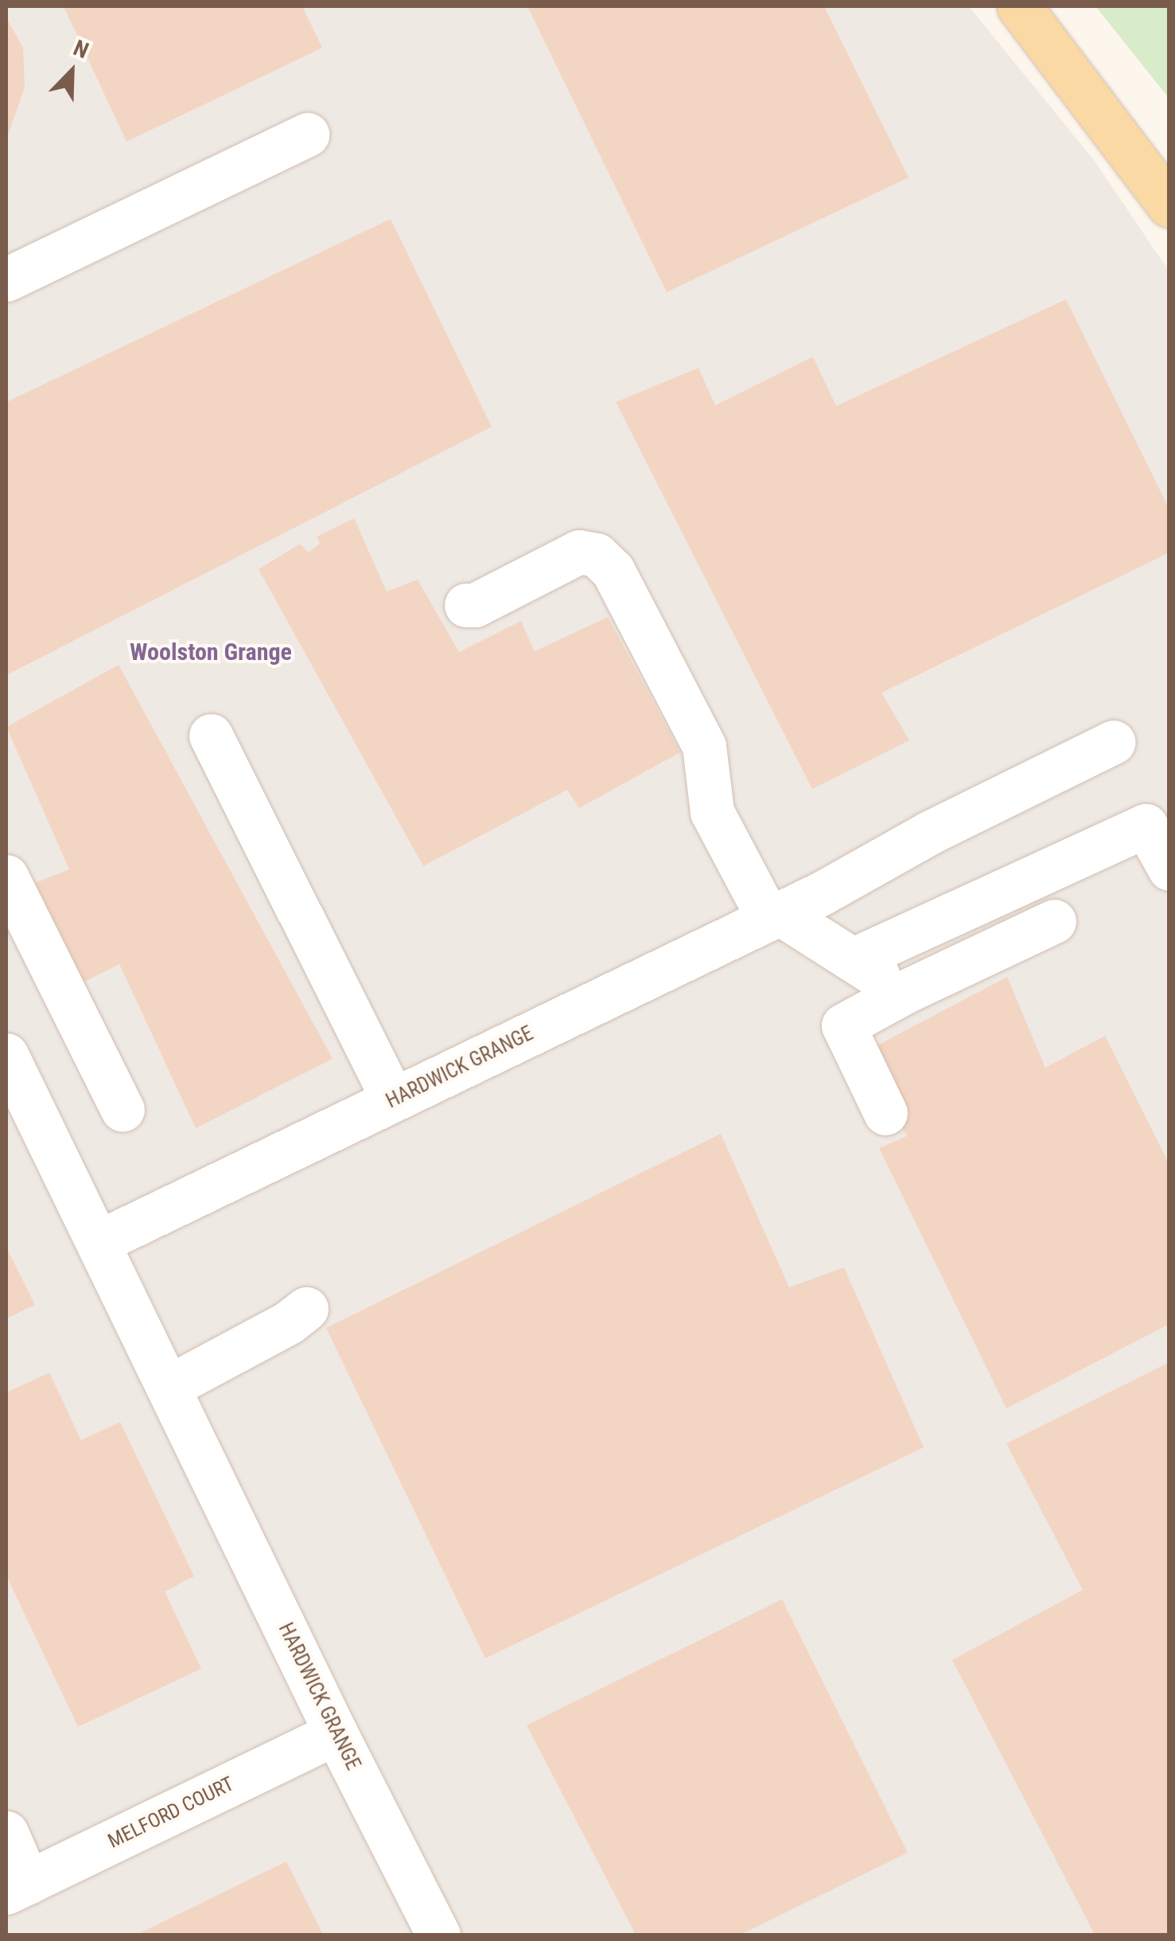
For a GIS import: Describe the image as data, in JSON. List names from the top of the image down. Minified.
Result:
{"streets":{"street":["HARDWICK GRANGE","MELFORD COURT"]},"crossings":[["HARDWICK GRANGE","MELFORD COURT"]],"districts":["Woolston Grange"],"north":"top right"}
